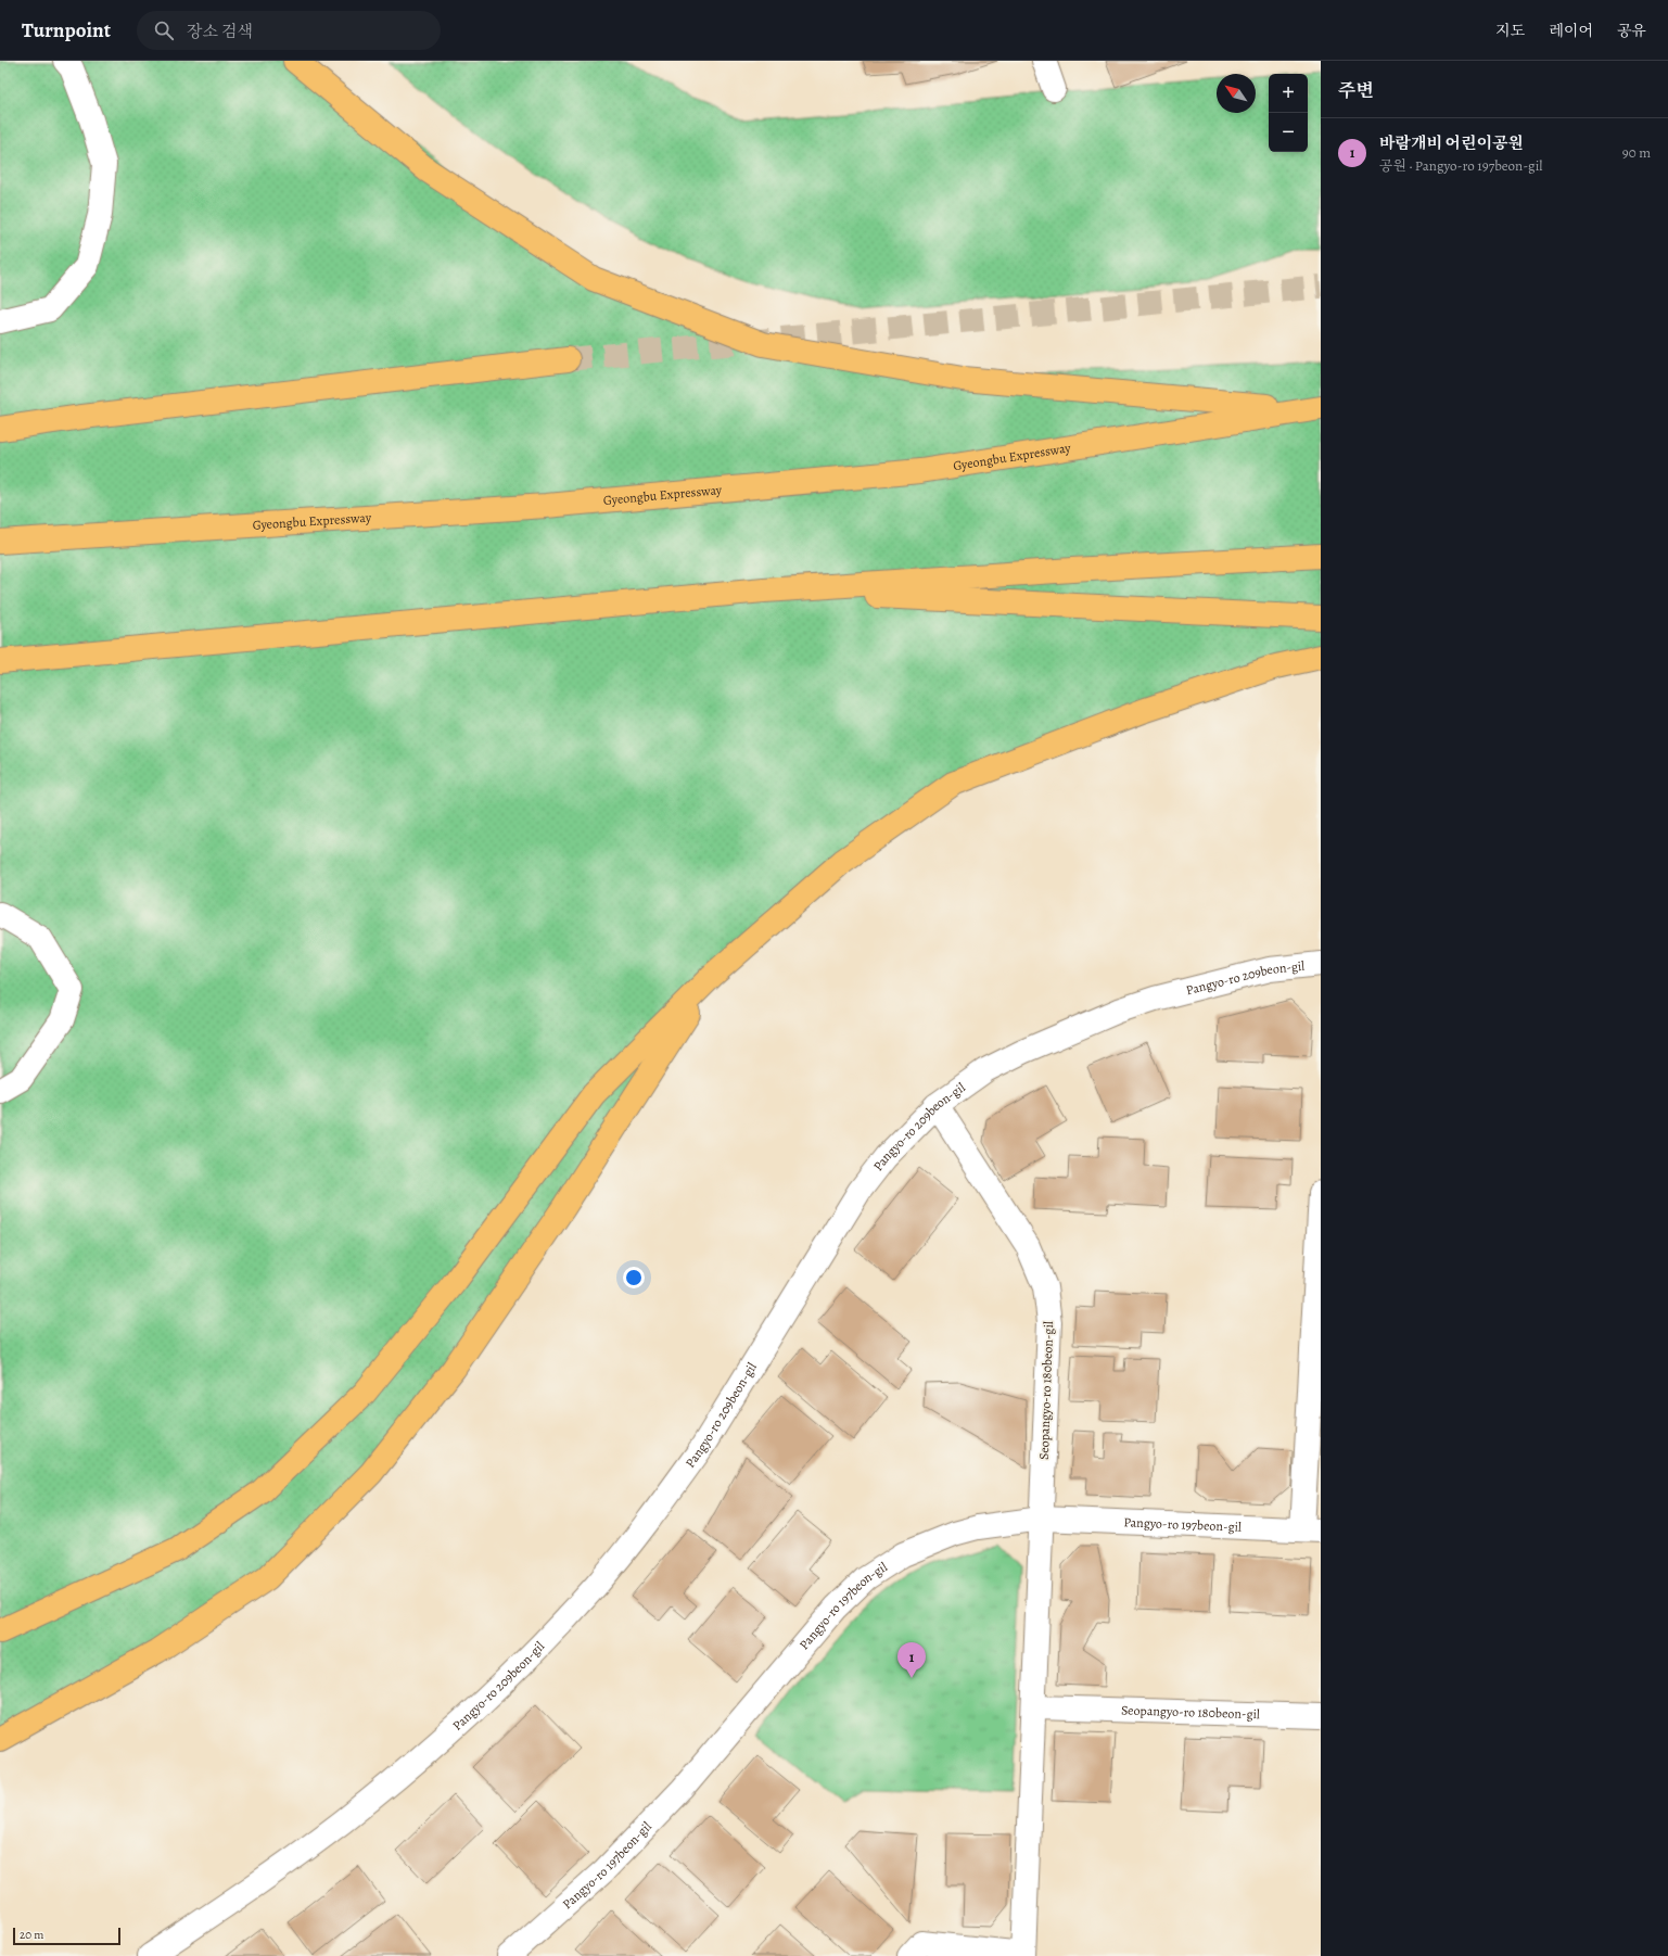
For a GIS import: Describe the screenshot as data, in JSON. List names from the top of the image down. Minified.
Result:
{"streets":{"highway":["Gyeongbu Expressway"],"street":["Pangyo-ro 209beon-gil","Seopangyo-ro 180beon-gil","Pangyo-ro 197beon-gil"]},"crossings":[["Pangyo-ro 209beon-gil","Seopangyo-ro 180beon-gil"],["Seopangyo-ro 180beon-gil","Pangyo-ro 197beon-gil"]],"scale_bar":"20 m","north":"top left","page":{"header":"Turnpoint","search":"장소 검색","nav":["지도","레이어","공유"],"heading":"주변","map_buttons":["+","−"],"list":[{"mark":"1","name":"바람개비 어린이공원","note":"공원 · Pangyo-ro 197beon-gil","value":"90 m"}],"pins":"1","scale":"20 m"}}
